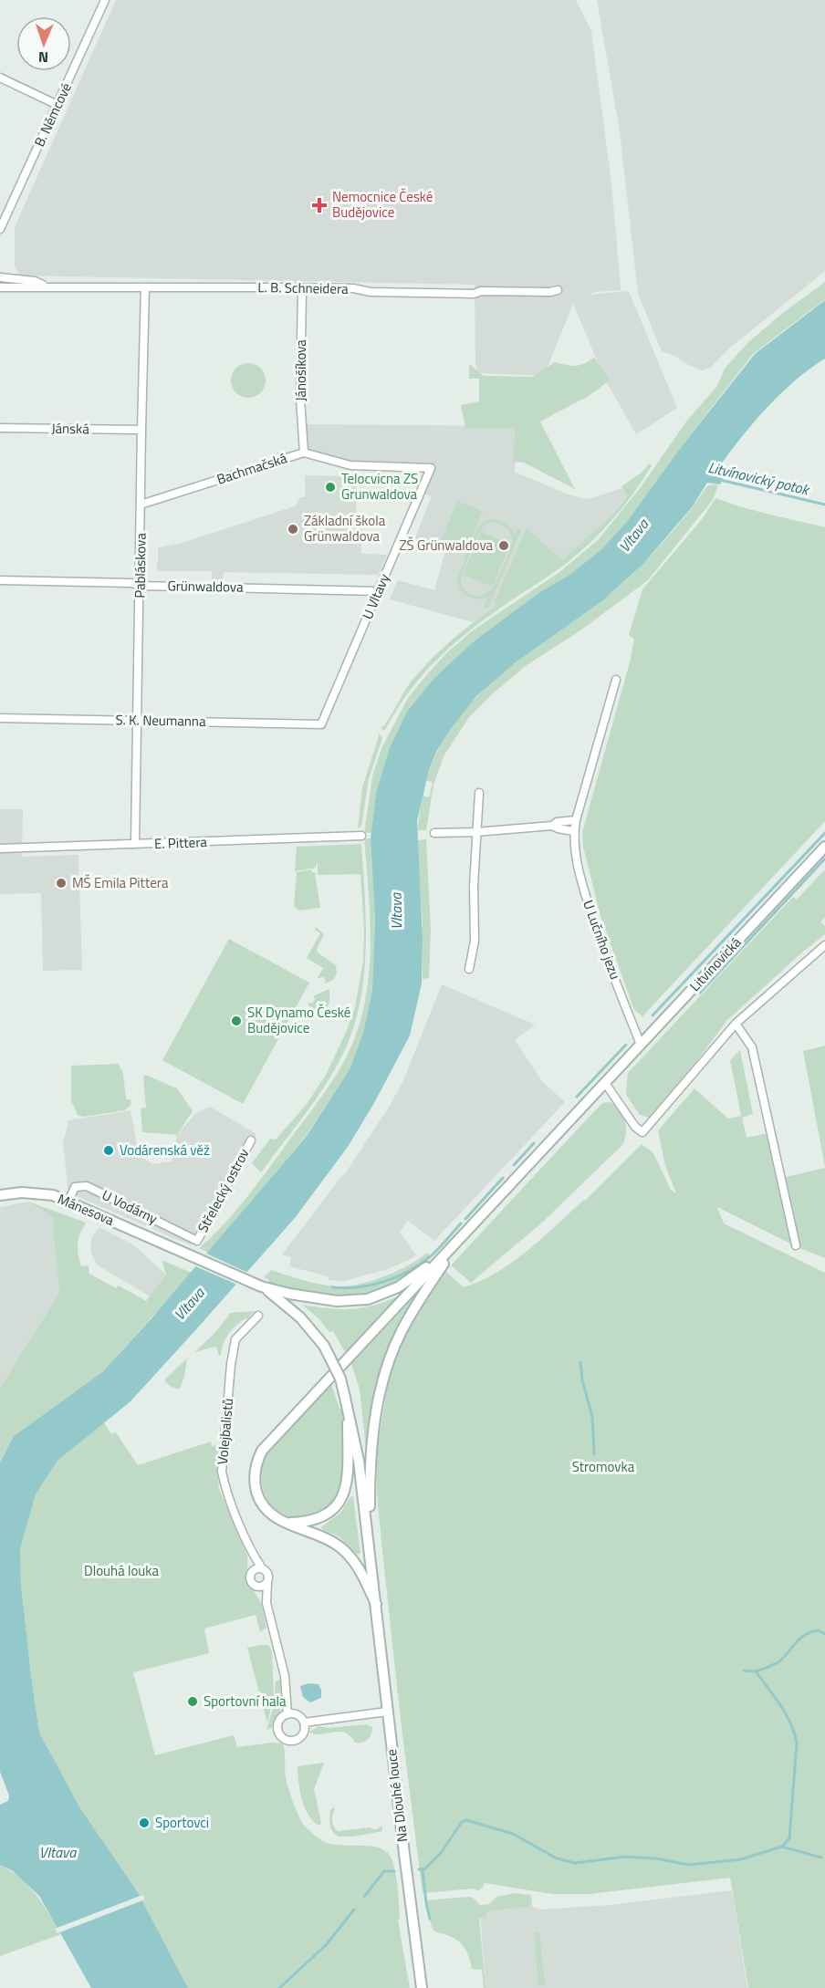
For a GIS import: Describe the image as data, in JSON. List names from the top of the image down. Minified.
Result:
{"streets":{"main road":["Litvínovická","Mánesova","Na Dlouhé louce"],"street":["B. Němcové","L. B. Schneidera","Jánošíkova","Jánská","Bachmačská","Pabláskova","Grünwaldova","U Vltavy","S. K. Neumanna","E. Pittera","U Lučního jezu","Střelecký ostrov","U Vodárny","Volejbalistů"]},"crossings":[["L. B. Schneidera","Jánošíkova"],["L. B. Schneidera","Pabláskova"],["Jánošíkova","Bachmačská"],["Jánská","Pabláskova"],["Bachmačská","Pabláskova"],["Bachmačská","U Vltavy"],["Pabláskova","Grünwaldova"],["Pabláskova","S. K. Neumanna"],["Pabláskova","E. Pittera"],["Grünwaldova","U Vltavy"],["U Vltavy","S. K. Neumanna"],["U Lučního jezu","Litvínovická"],["Střelecký ostrov","U Vodárny"],["U Vodárny","Mánesova"]],"water":["Litvínovický potok","Vltava"],"parks":["Stromovka","Dlouhá louka"],"places":{"health":["Nemocnice České Budějovice"],"other":["Telocvicna ZS Grunwaldova","Základní škola Grünwaldova","ZŠ Grünwaldova","MŠ Emila Pittera","SK Dynamo České Budějovice","Vodárenská věž","Sportovní hala","Sportovci"]},"north":"bottom"}
